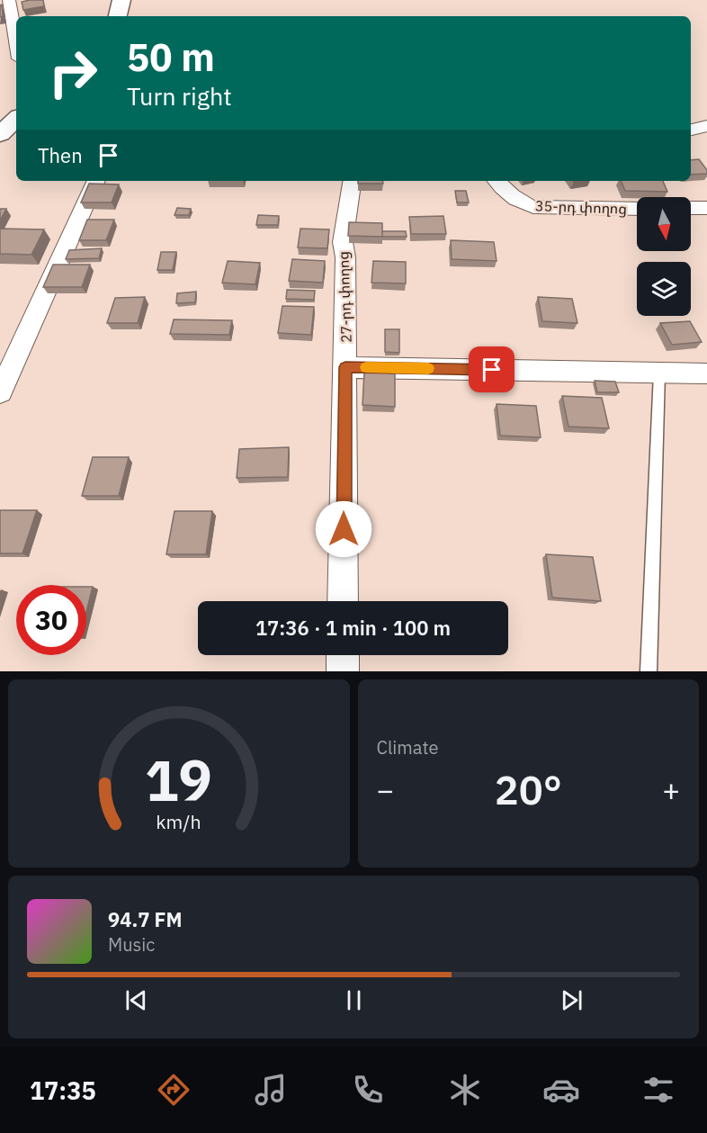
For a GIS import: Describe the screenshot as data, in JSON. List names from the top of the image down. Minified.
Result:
{"streets":{"street":["35-րդ փողոց","27-րդ փողոց"]},"north":"bottom","page":{"turn":["50 m","Turn right"],"then":"Then","limit":"30","trip":"17:36 · 1 min · 100 m","tile":"Climate","heat":["−","20°","+"],"song":["94.7 FM","Music"],"tabs":"17:35","gauge":["19","km/h"]}}
